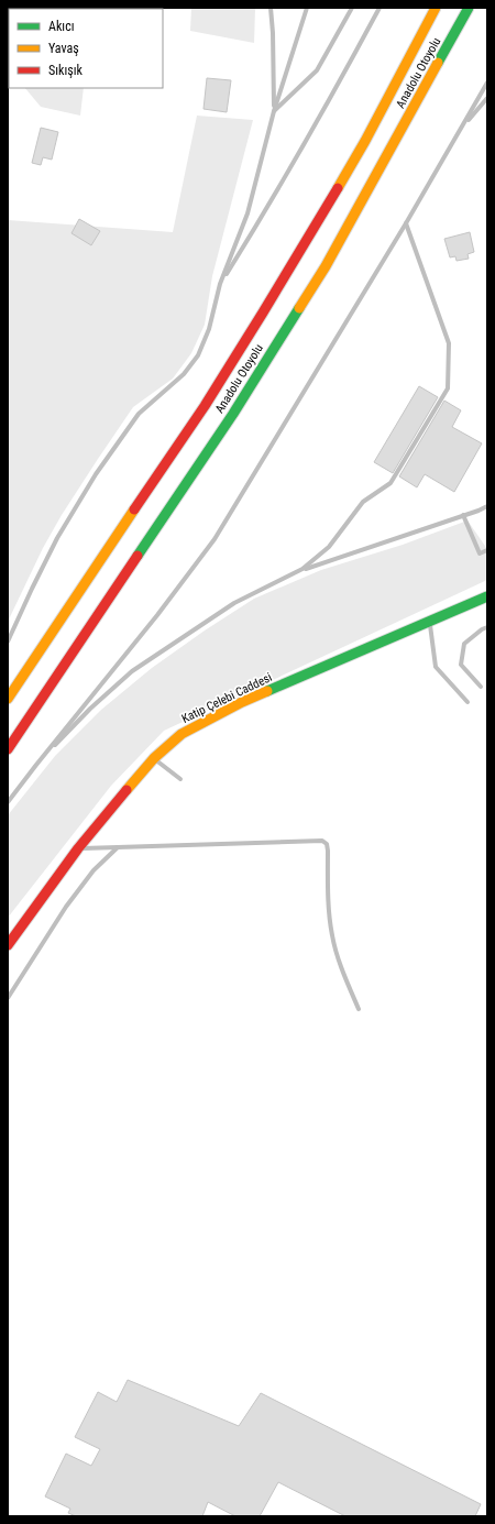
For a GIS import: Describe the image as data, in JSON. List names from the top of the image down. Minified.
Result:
{"streets":{"main road":["Anadolu Otoyolu","Katip Çelebi Caddesi"]},"legend":["Akıcı","Yavaş","Sıkışık"]}
